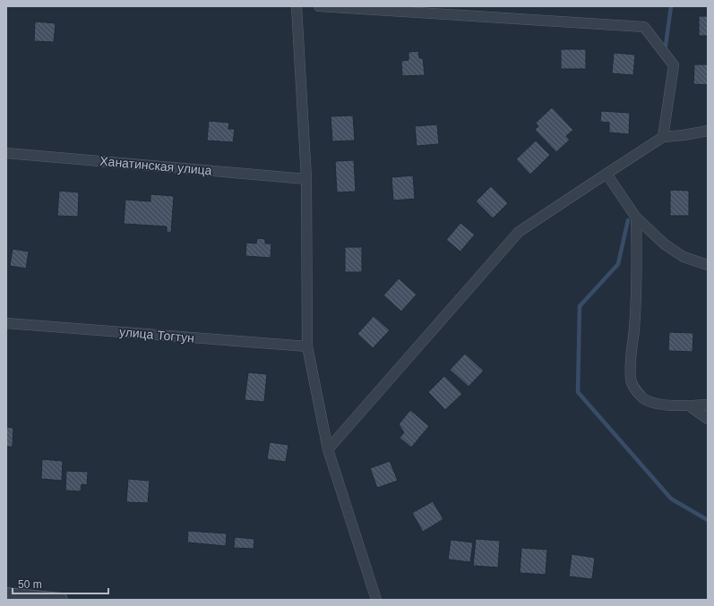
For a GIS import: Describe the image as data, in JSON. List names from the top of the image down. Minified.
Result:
{"streets":{"street":["Ханатинская улица","улица Тогтун"]},"scale_bar":"50 m"}
